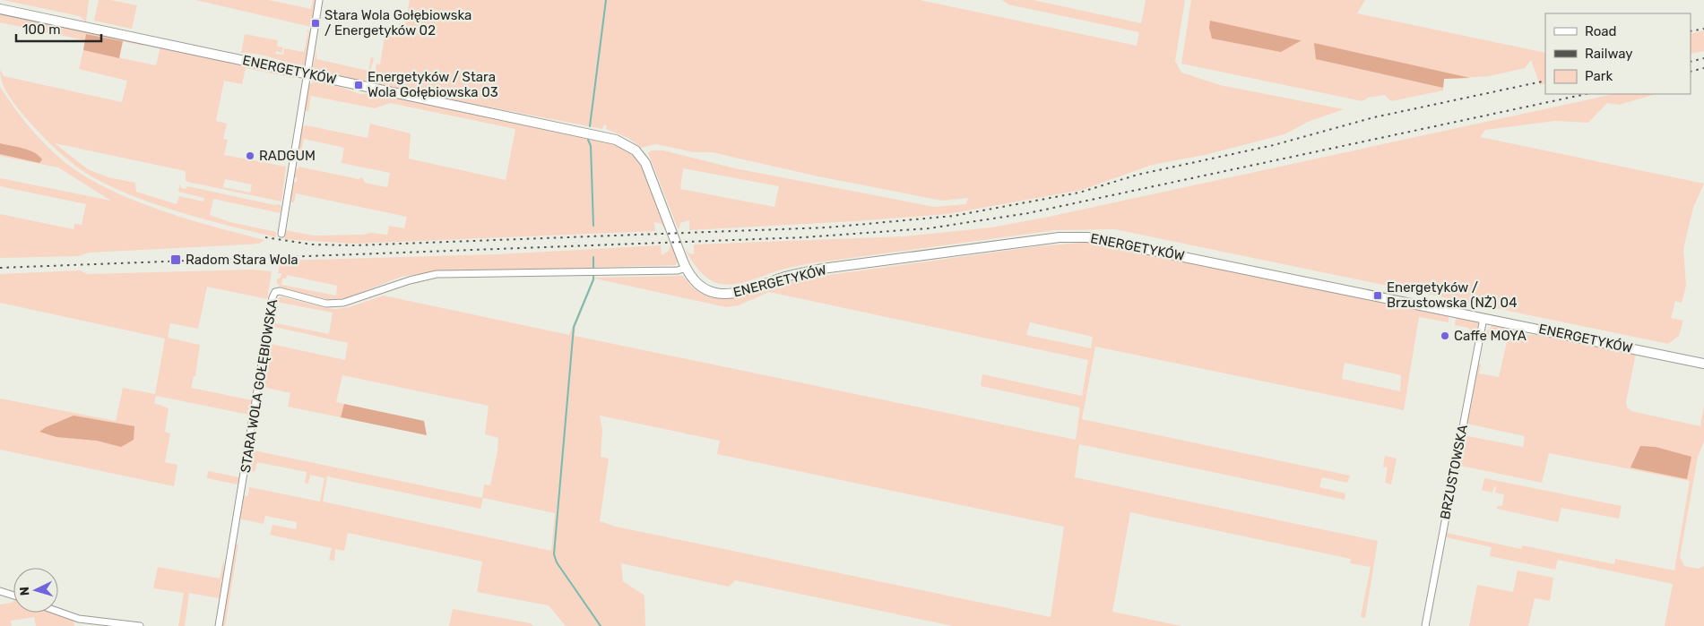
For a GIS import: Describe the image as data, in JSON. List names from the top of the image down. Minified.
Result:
{"streets":{"main road":["ENERGETYKÓW"],"street":["STARA WOLA GOŁĘBIOWSKA","BRZUSTOWSKA"]},"crossings":[["ENERGETYKÓW","STARA WOLA GOŁĘBIOWSKA"],["ENERGETYKÓW","BRZUSTOWSKA"]],"places":{"transit":["Stara Wola Gołębiowska / Energetyków 02","Energetyków / Stara Wola Gołębiowska 03","Radom Stara Wola","Energetyków / Brzustowska (NŻ) 04"],"other":["RADGUM","Caffe MOYA"]},"legend":["Road","Railway","Park"],"scale_bar":"100 m","north":"left"}
